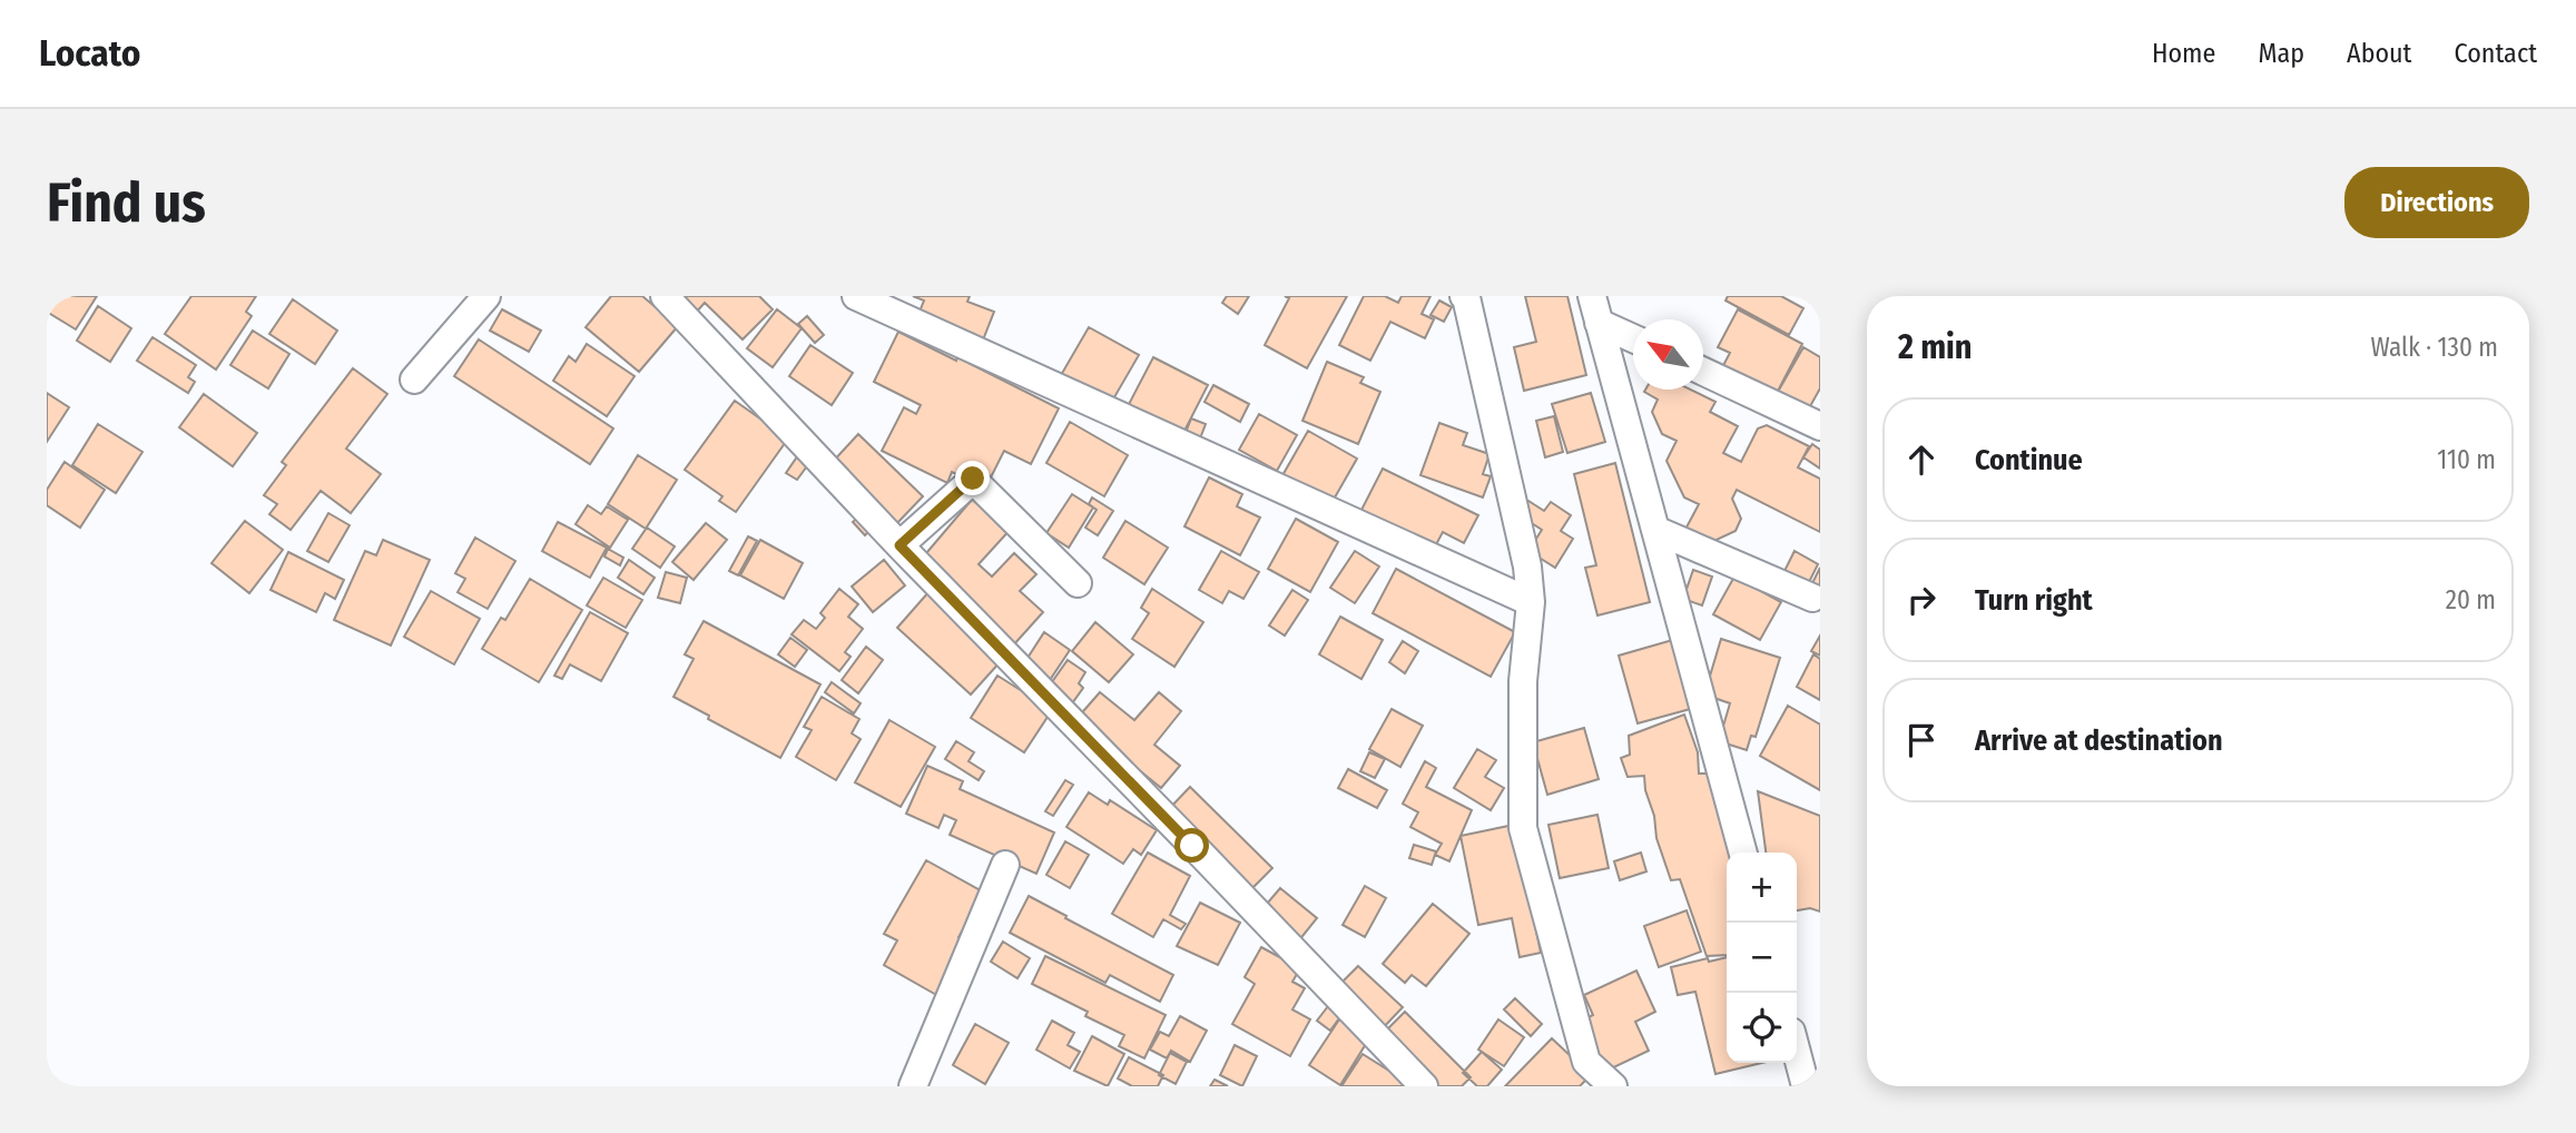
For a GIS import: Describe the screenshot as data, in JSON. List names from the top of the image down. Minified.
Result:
{"north":"top left","page":{"header":"Locato","nav":["Home","Map","About","Contact"],"buttons":"Directions","title":"Find us","heading":["2 min","Walk · 130 m"],"list":[["Continue","110 m"],["Turn right","20 m"],"Arrive at destination"],"map_buttons":["+","−"]}}
